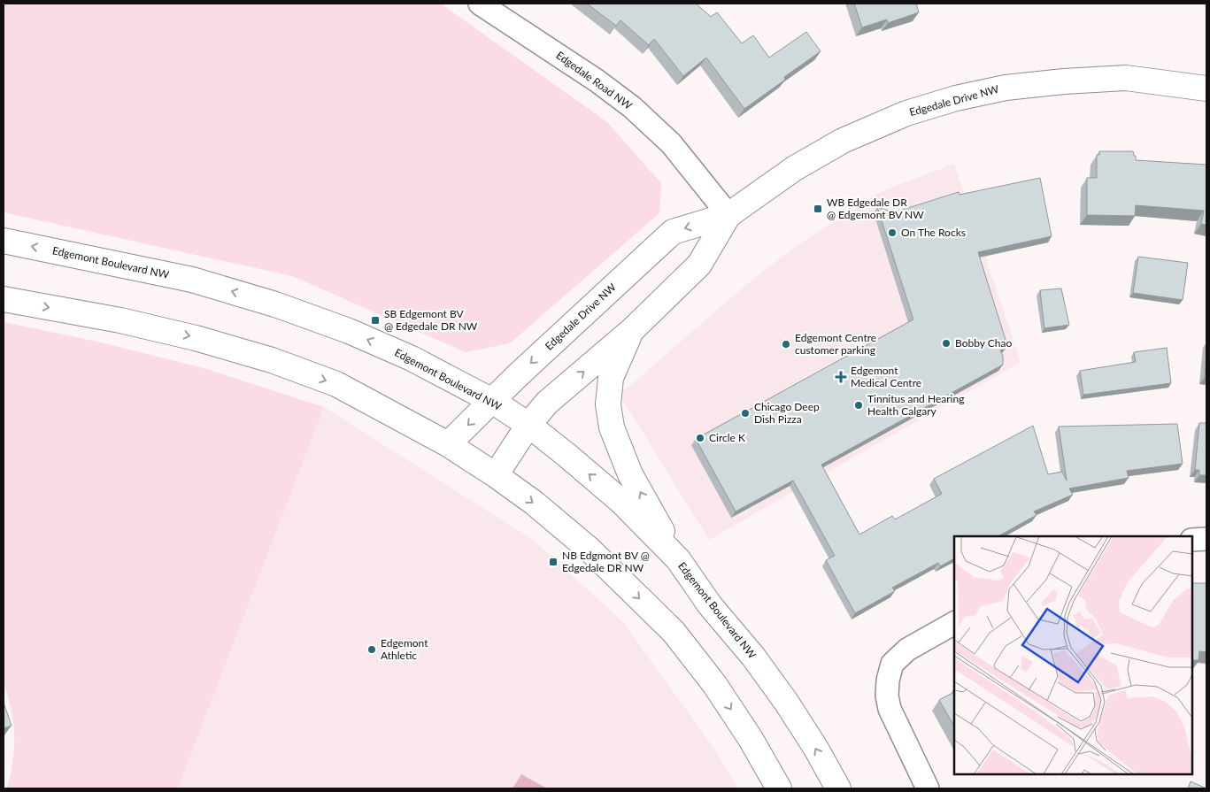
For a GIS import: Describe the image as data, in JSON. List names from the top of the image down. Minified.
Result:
{"streets":{"main road":["Edgedale Drive NW","Edgemont Boulevard NW"],"street":["Edgedale Road NW"]},"crossings":[["Edgedale Road NW","Edgedale Drive NW"],["Edgedale Drive NW","Edgemont Boulevard NW"]],"places":{"transit":["WB Edgedale DR @ Edgemont BV NW","SB Edgemont BV @ Edgedale DR NW","NB Edgmont BV @ Edgedale DR NW"],"other":["On The Rocks","Bobby Chao","Edgemont Centre customer parking","Tinnitus and Hearing Health Calgary","Chicago Deep Dish Pizza","Circle K","Edgemont Athletic"],"health":["Edgemont Medical Centre"]}}
